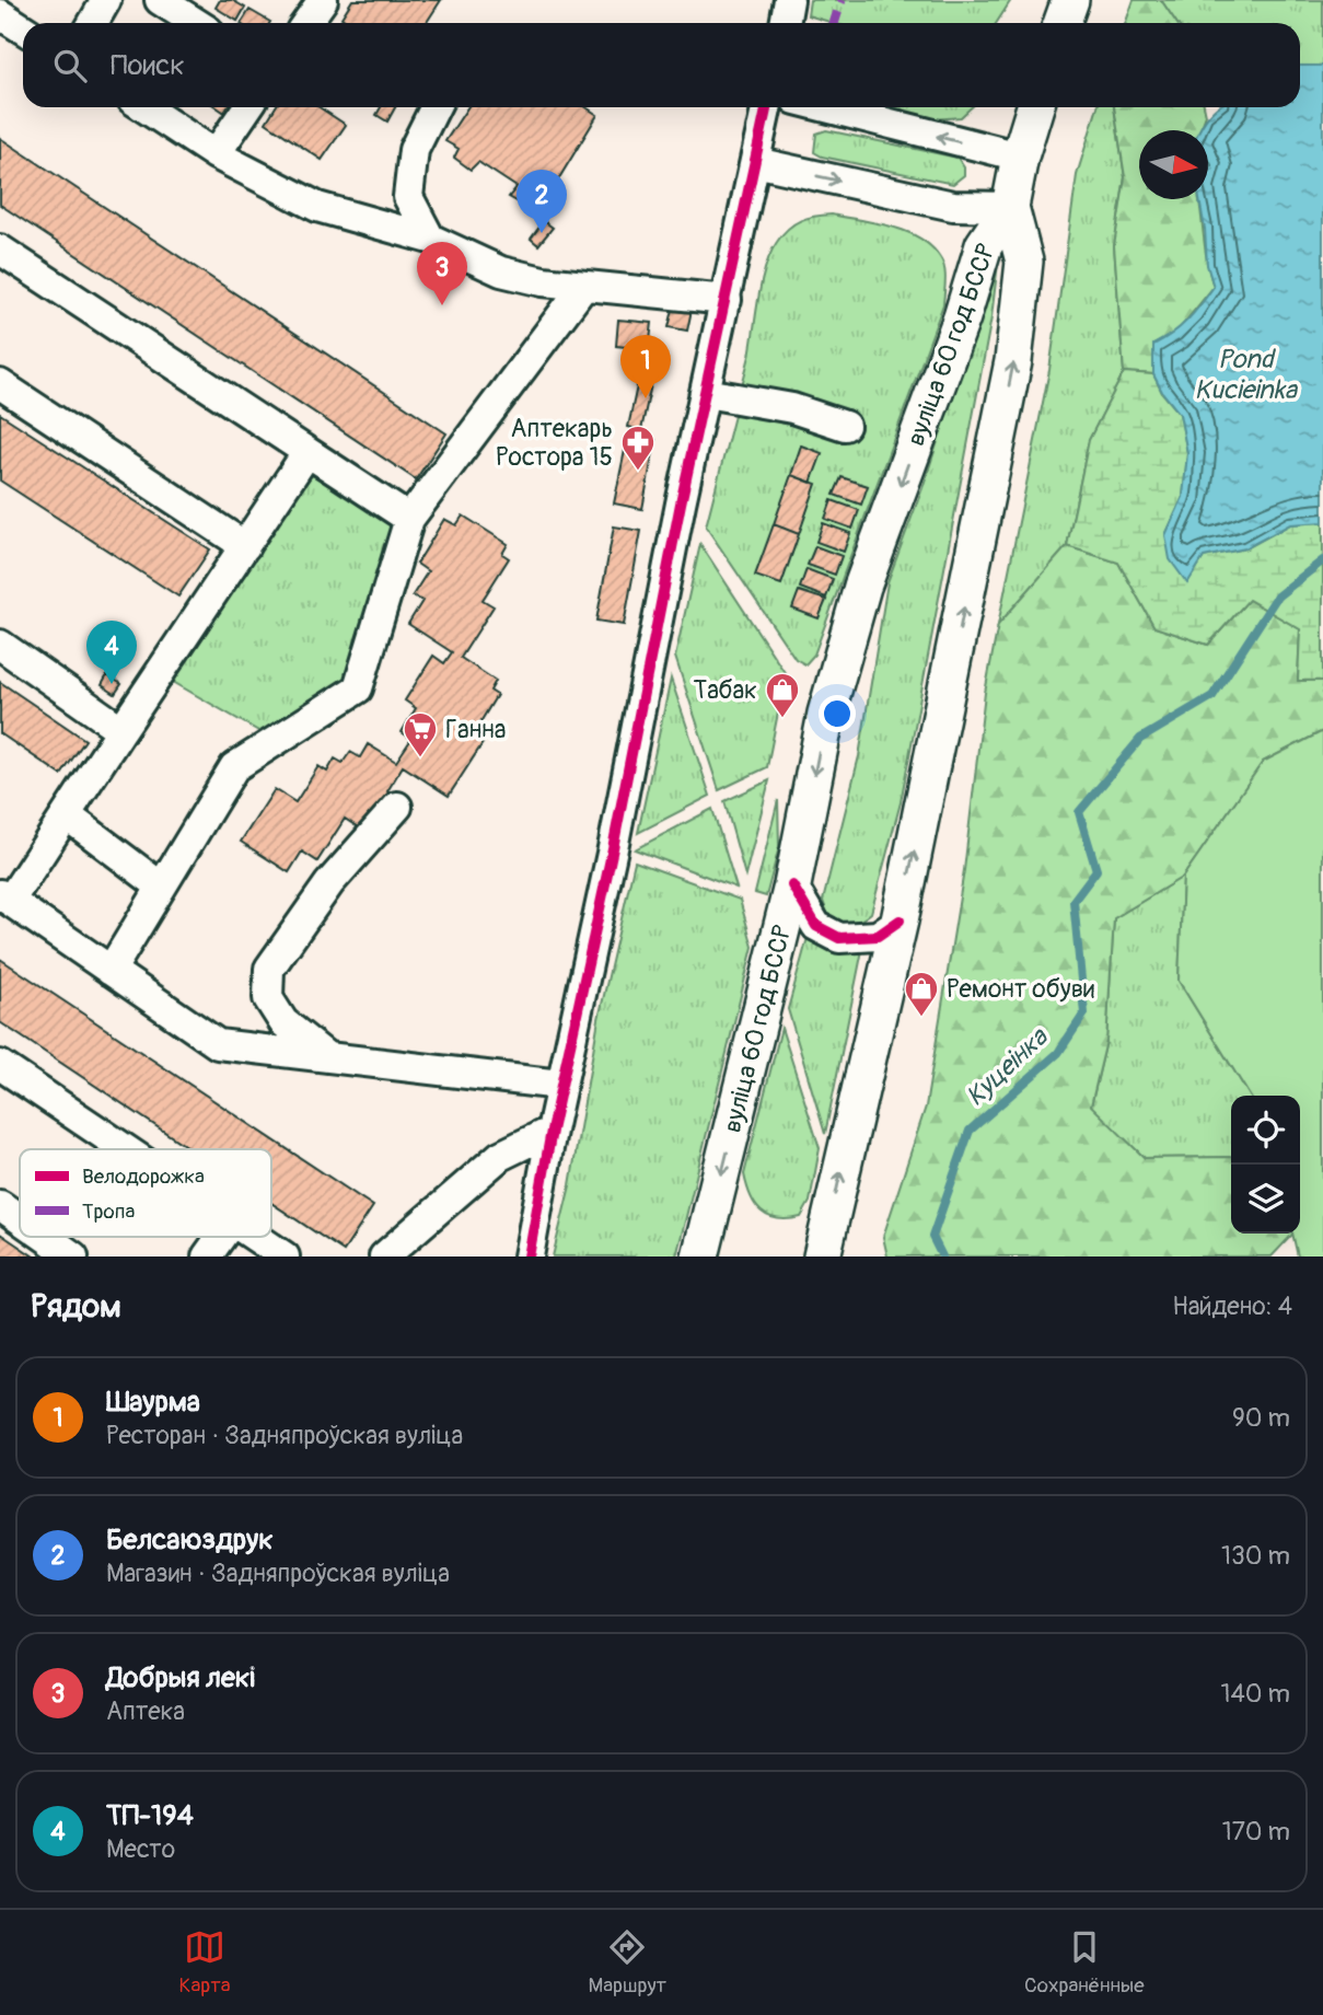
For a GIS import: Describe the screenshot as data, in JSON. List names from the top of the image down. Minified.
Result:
{"streets":{"main road":["вуліца 60 год БССР"]},"water":["Pond Kucieinka","Куцеінка"],"places":{"pharmacy":["Аптекарь Ростора 15"],"shop":["Табак","Ремонт обуви"],"supermarket":["Ганна"]},"legend":["Велодорожка","Тропа"],"north":"right","page":{"search":"Поиск","pins":["2","3","1","4"],"heading":["Рядом","Найдено: 4"],"list":[{"mark":"1","name":"Шаурма","note":"Ресторан · Задняпроўская вуліца","value":"90 m"},{"mark":"2","name":"Белсаюздрук","note":"Магазин · Задняпроўская вуліца","value":"130 m"},{"mark":"3","name":"Добрыя лекі","note":"Аптека","value":"140 m"},{"mark":"4","name":"ТП-194","note":"Место","value":"170 m"}],"nav":["Карта","Маршрут","Сохранённые"]}}
